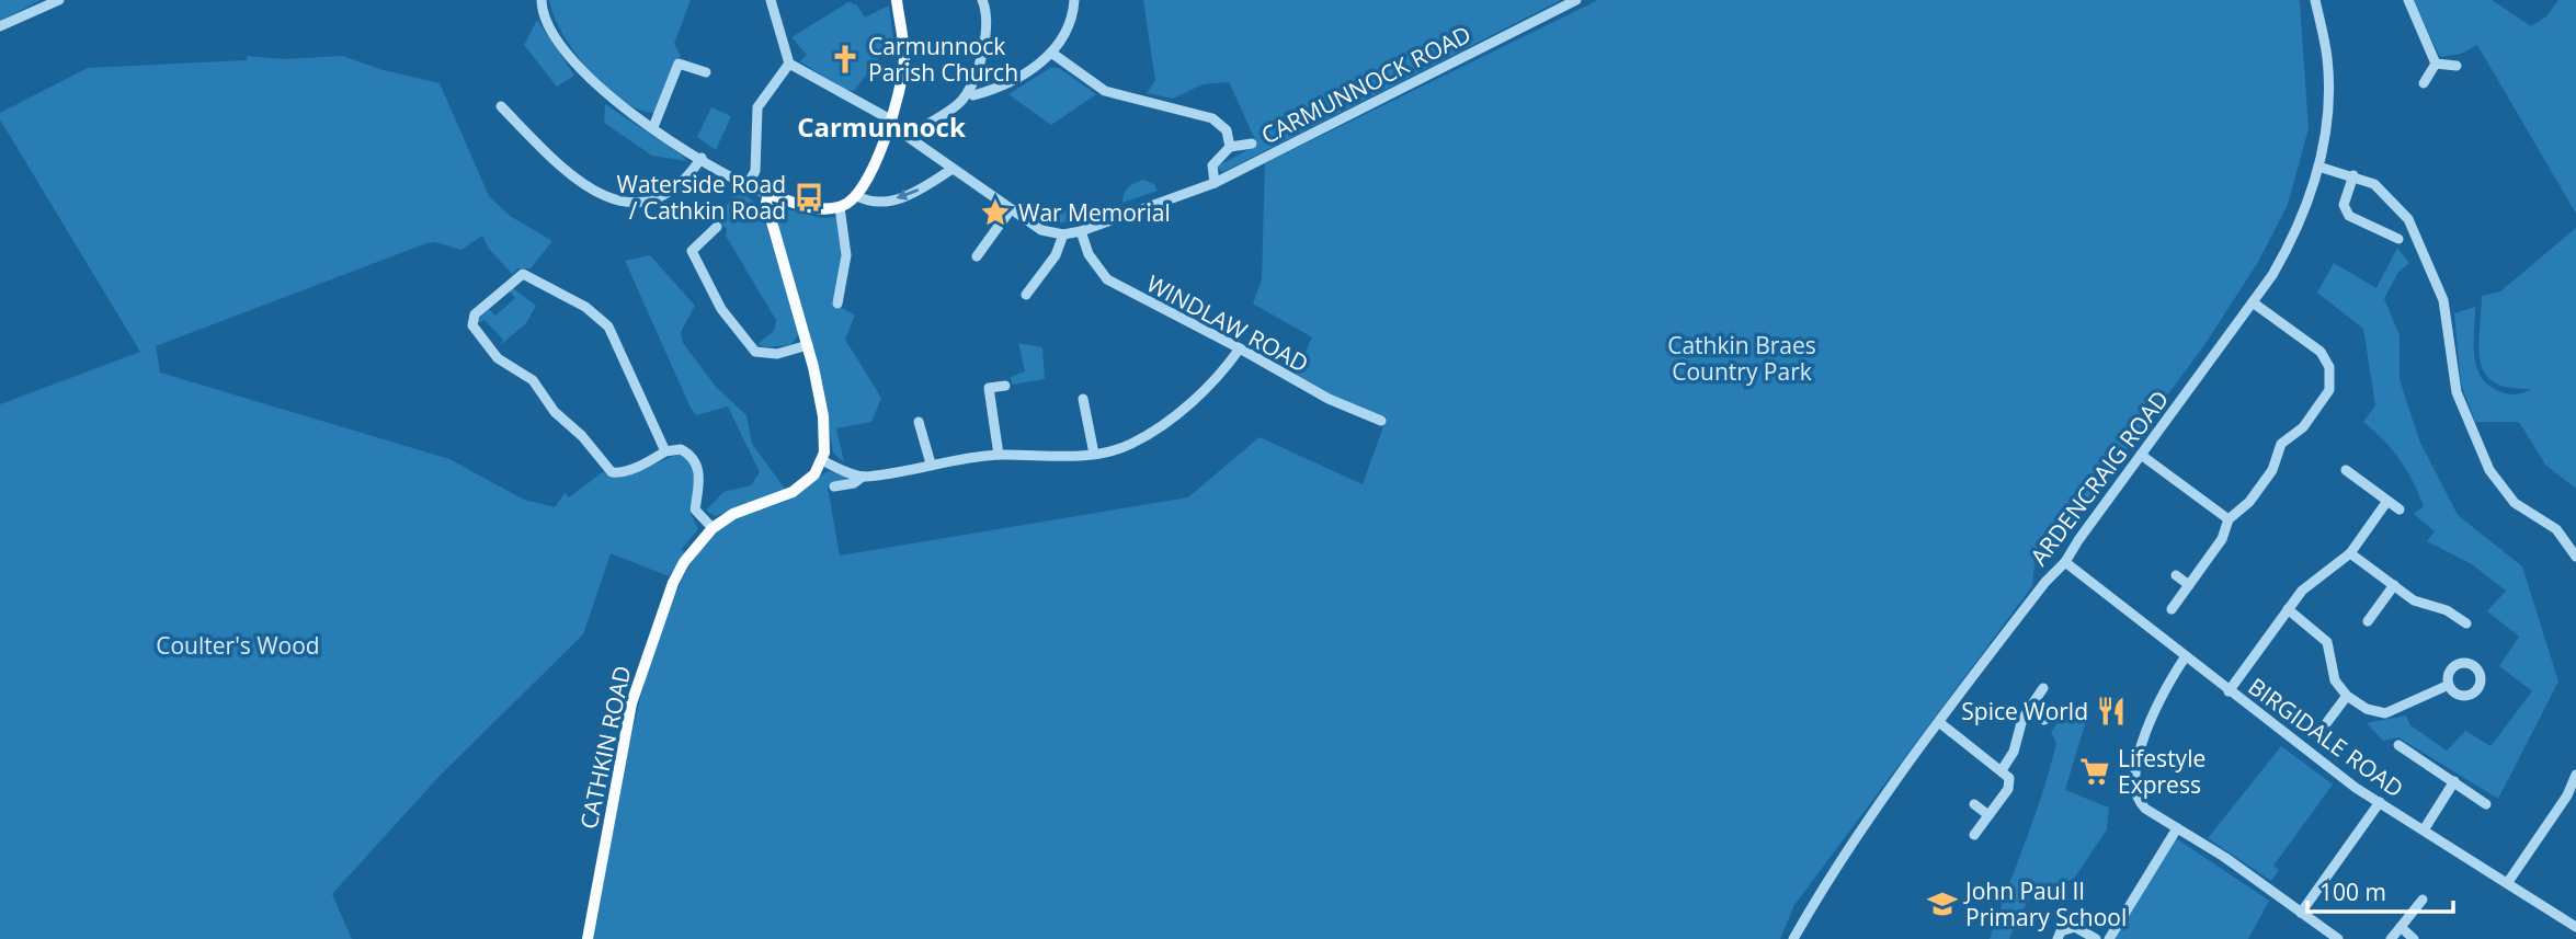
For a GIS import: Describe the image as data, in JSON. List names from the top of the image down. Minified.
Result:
{"streets":{"main road":["CATHKIN ROAD"],"street":["CARMUNNOCK ROAD","WINDLAW ROAD","ARDENCRAIG ROAD","BIRGIDALE ROAD"]},"crossings":[["CARMUNNOCK ROAD","WINDLAW ROAD"],["ARDENCRAIG ROAD","BIRGIDALE ROAD"]],"districts":["Carmunnock"],"parks":["Cathkin Braes Country Park","Coulter's Wood"],"places":{"church":["Carmunnock Parish Church"],"bus stop":["Waterside Road / Cathkin Road"],"place":["War Memorial"],"restaurant":["Spice World"],"supermarket":["Lifestyle Express"],"school or university":["John Paul II Primary School"]},"scale_bar":"100 m"}
